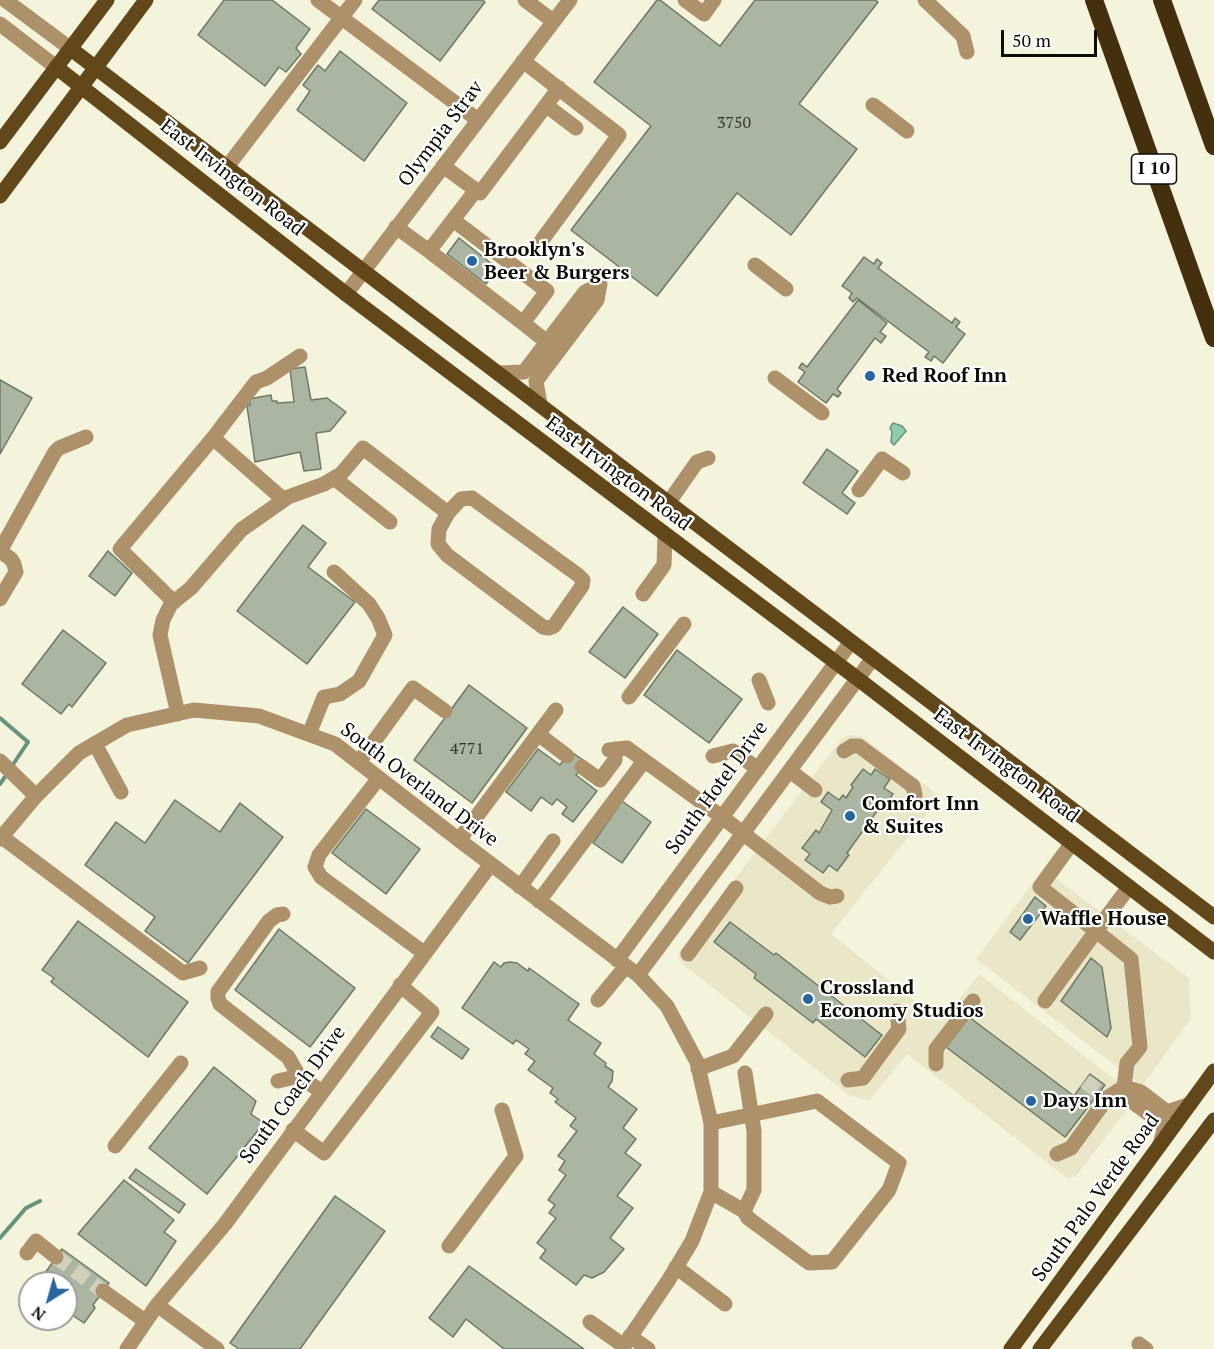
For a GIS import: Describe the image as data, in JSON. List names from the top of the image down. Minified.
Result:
{"streets":{"highway":["I 10"],"main road":["East Irvington Road","South Palo Verde Road"],"street":["Olympia Strav","South Overland Drive","South Hotel Drive","South Coach Drive"]},"crossings":[["Olympia Strav","East Irvington Road"],["East Irvington Road","South Hotel Drive"],["South Overland Drive","South Hotel Drive"],["South Overland Drive","South Coach Drive"]],"places":["Brooklyn's Beer & Burgers","Red Roof Inn","Comfort Inn & Suites","Waffle House","Crossland Economy Studios","Days Inn"],"house_numbers":["3750","4771"],"scale_bar":"50 m","north":"bottom left"}
